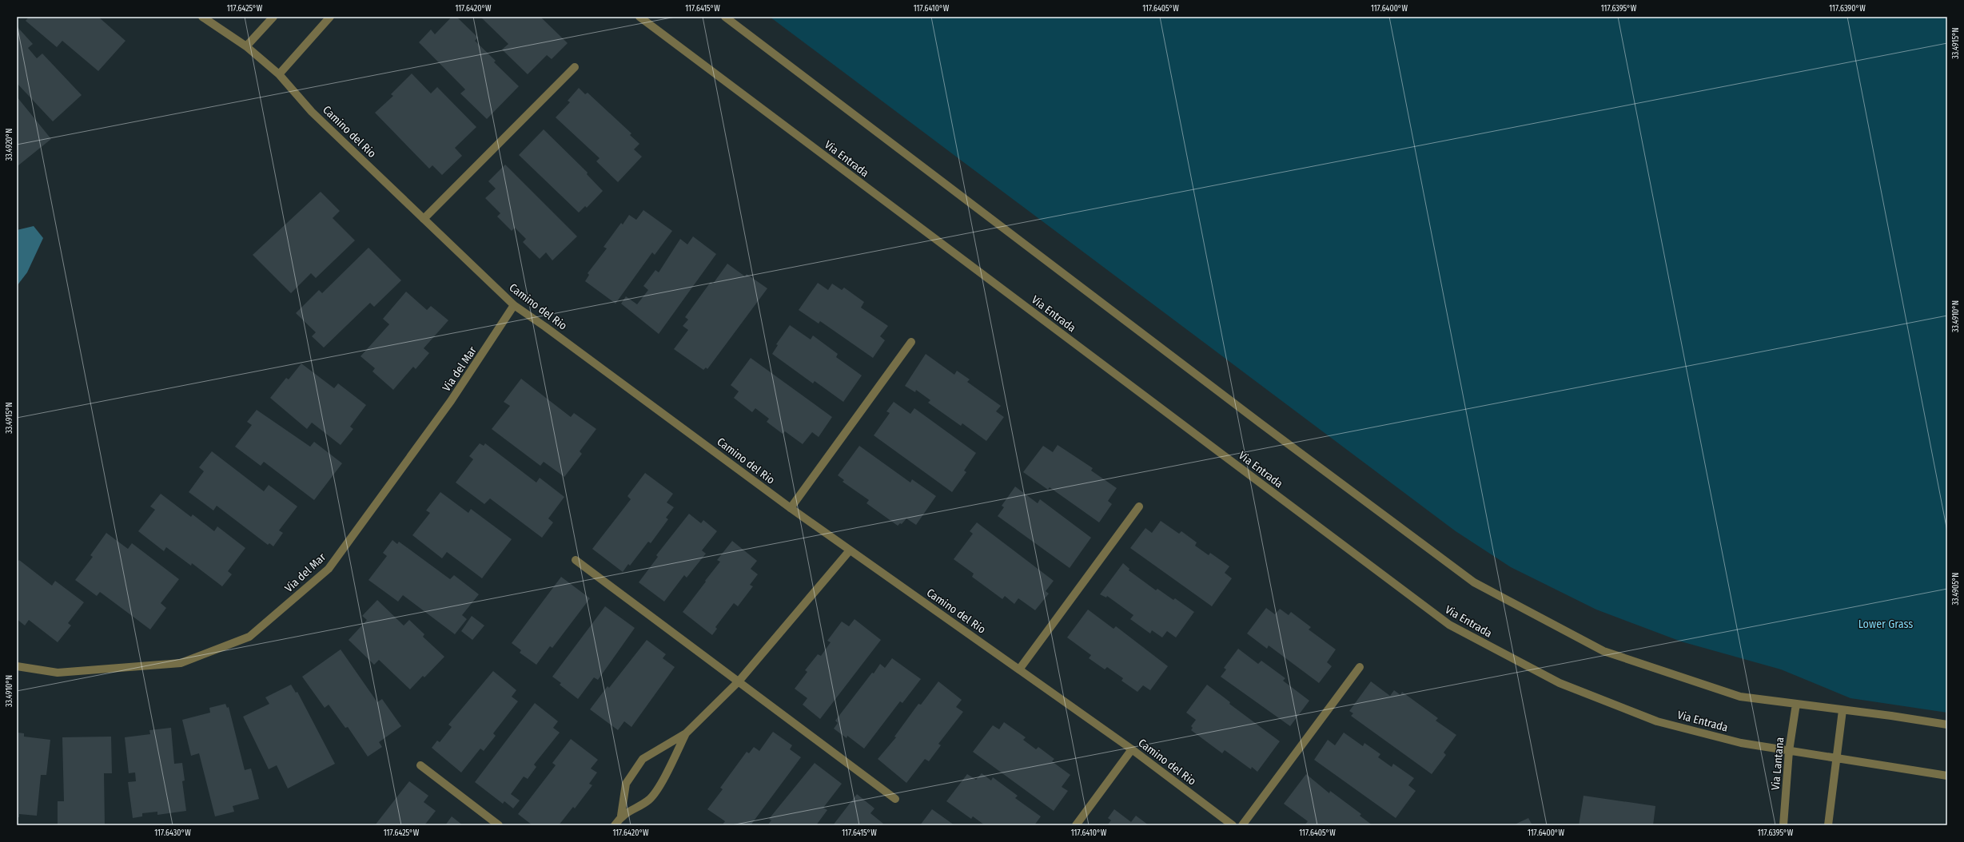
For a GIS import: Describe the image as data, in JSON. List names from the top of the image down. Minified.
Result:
{"streets":{"street":["Camino del Rio","Via Entrada","Via del Mar","Via Lantana"]},"crossings":[["Camino del Rio","Via del Mar"],["Via Entrada","Via Lantana"]],"parks":["Lower Grass"],"coordinates":["117.6425°W","117.6420°W","117.6415°W","117.6410°W","117.6405°W","117.6400°W","117.6395°W","117.6390°W","33.4915°N","33.4920°N","33.4910°N","33.4905°N","117.6430°W"]}
